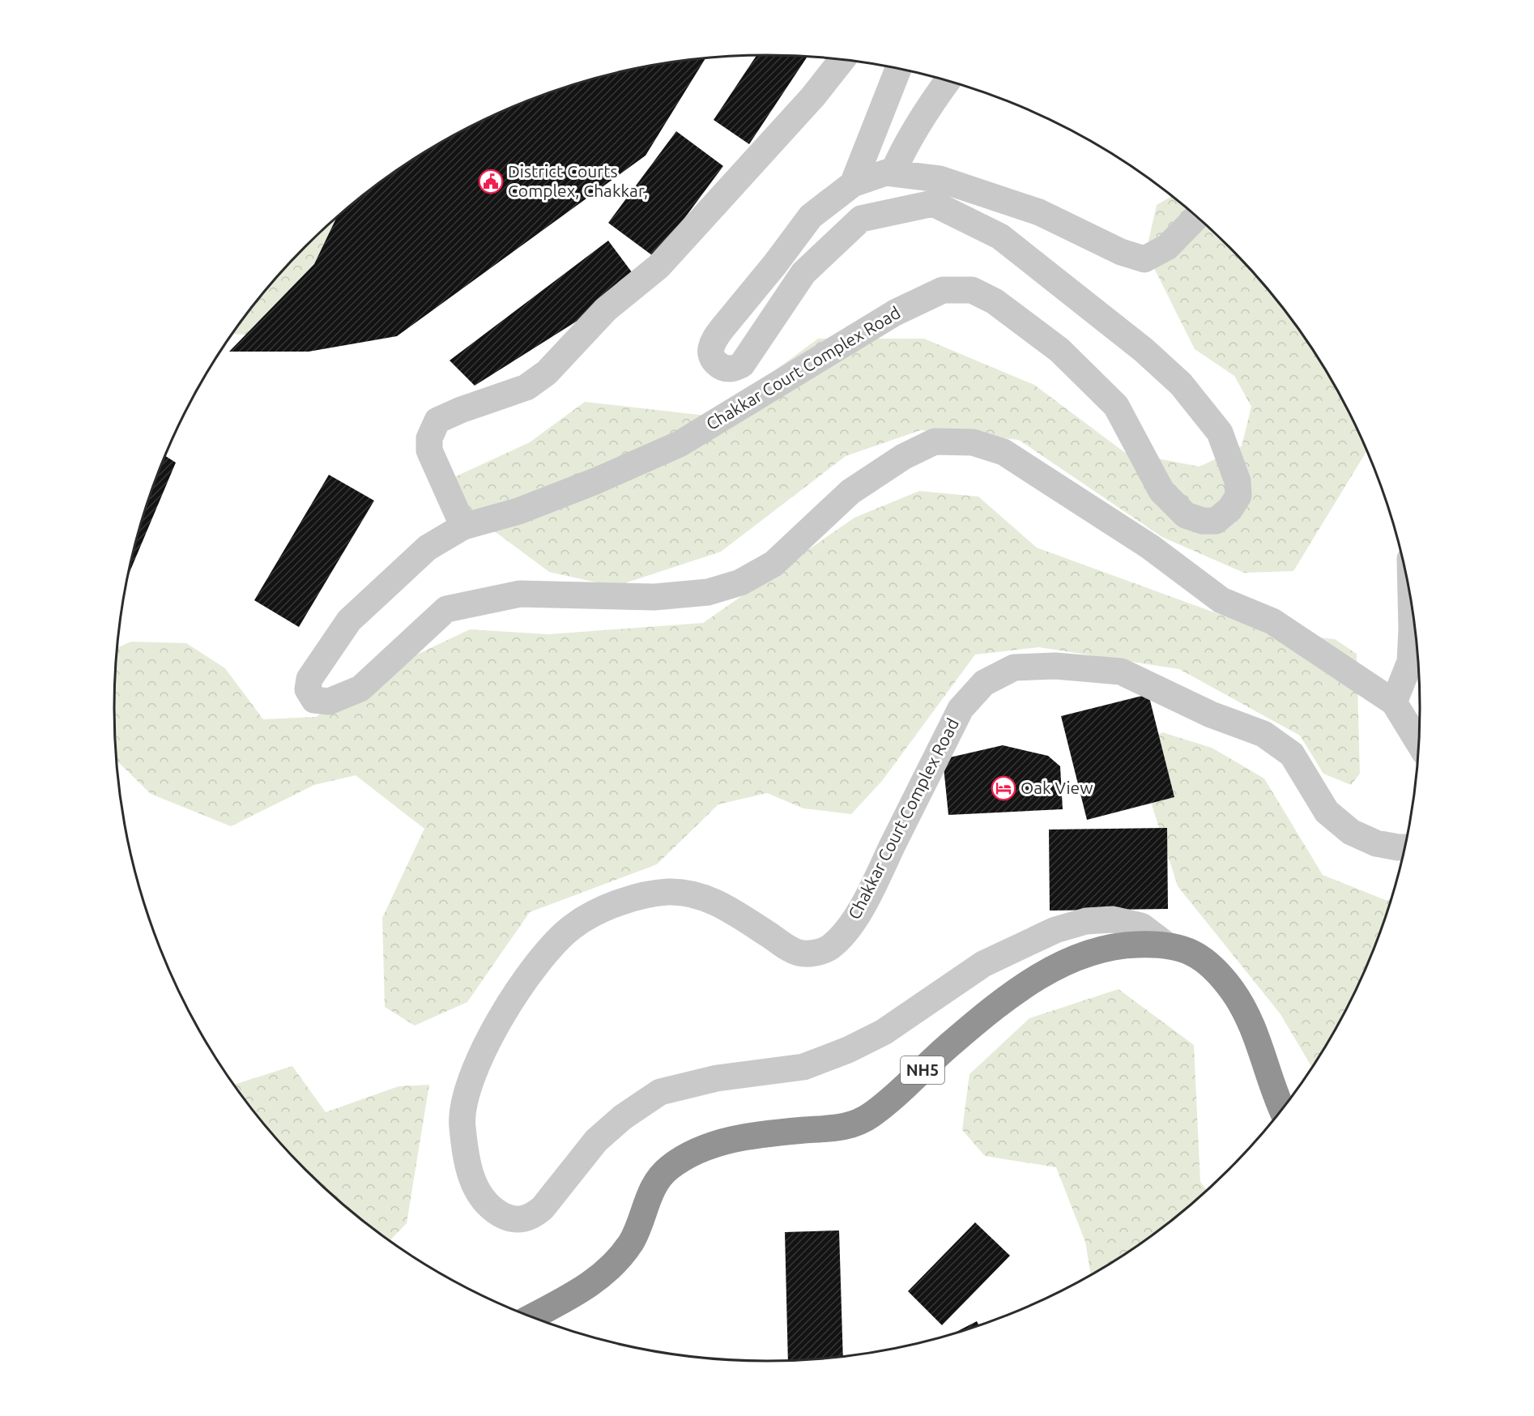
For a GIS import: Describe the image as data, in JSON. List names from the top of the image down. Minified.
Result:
{"streets":{"highway":["NH5"],"street":["Chakkar Court Complex Road"]},"crossings":[["Chakkar Court Complex Road","NH5"]],"places":{"public building":["District Courts Complex, Chakkar,"],"hotel":["Oak View"]}}
